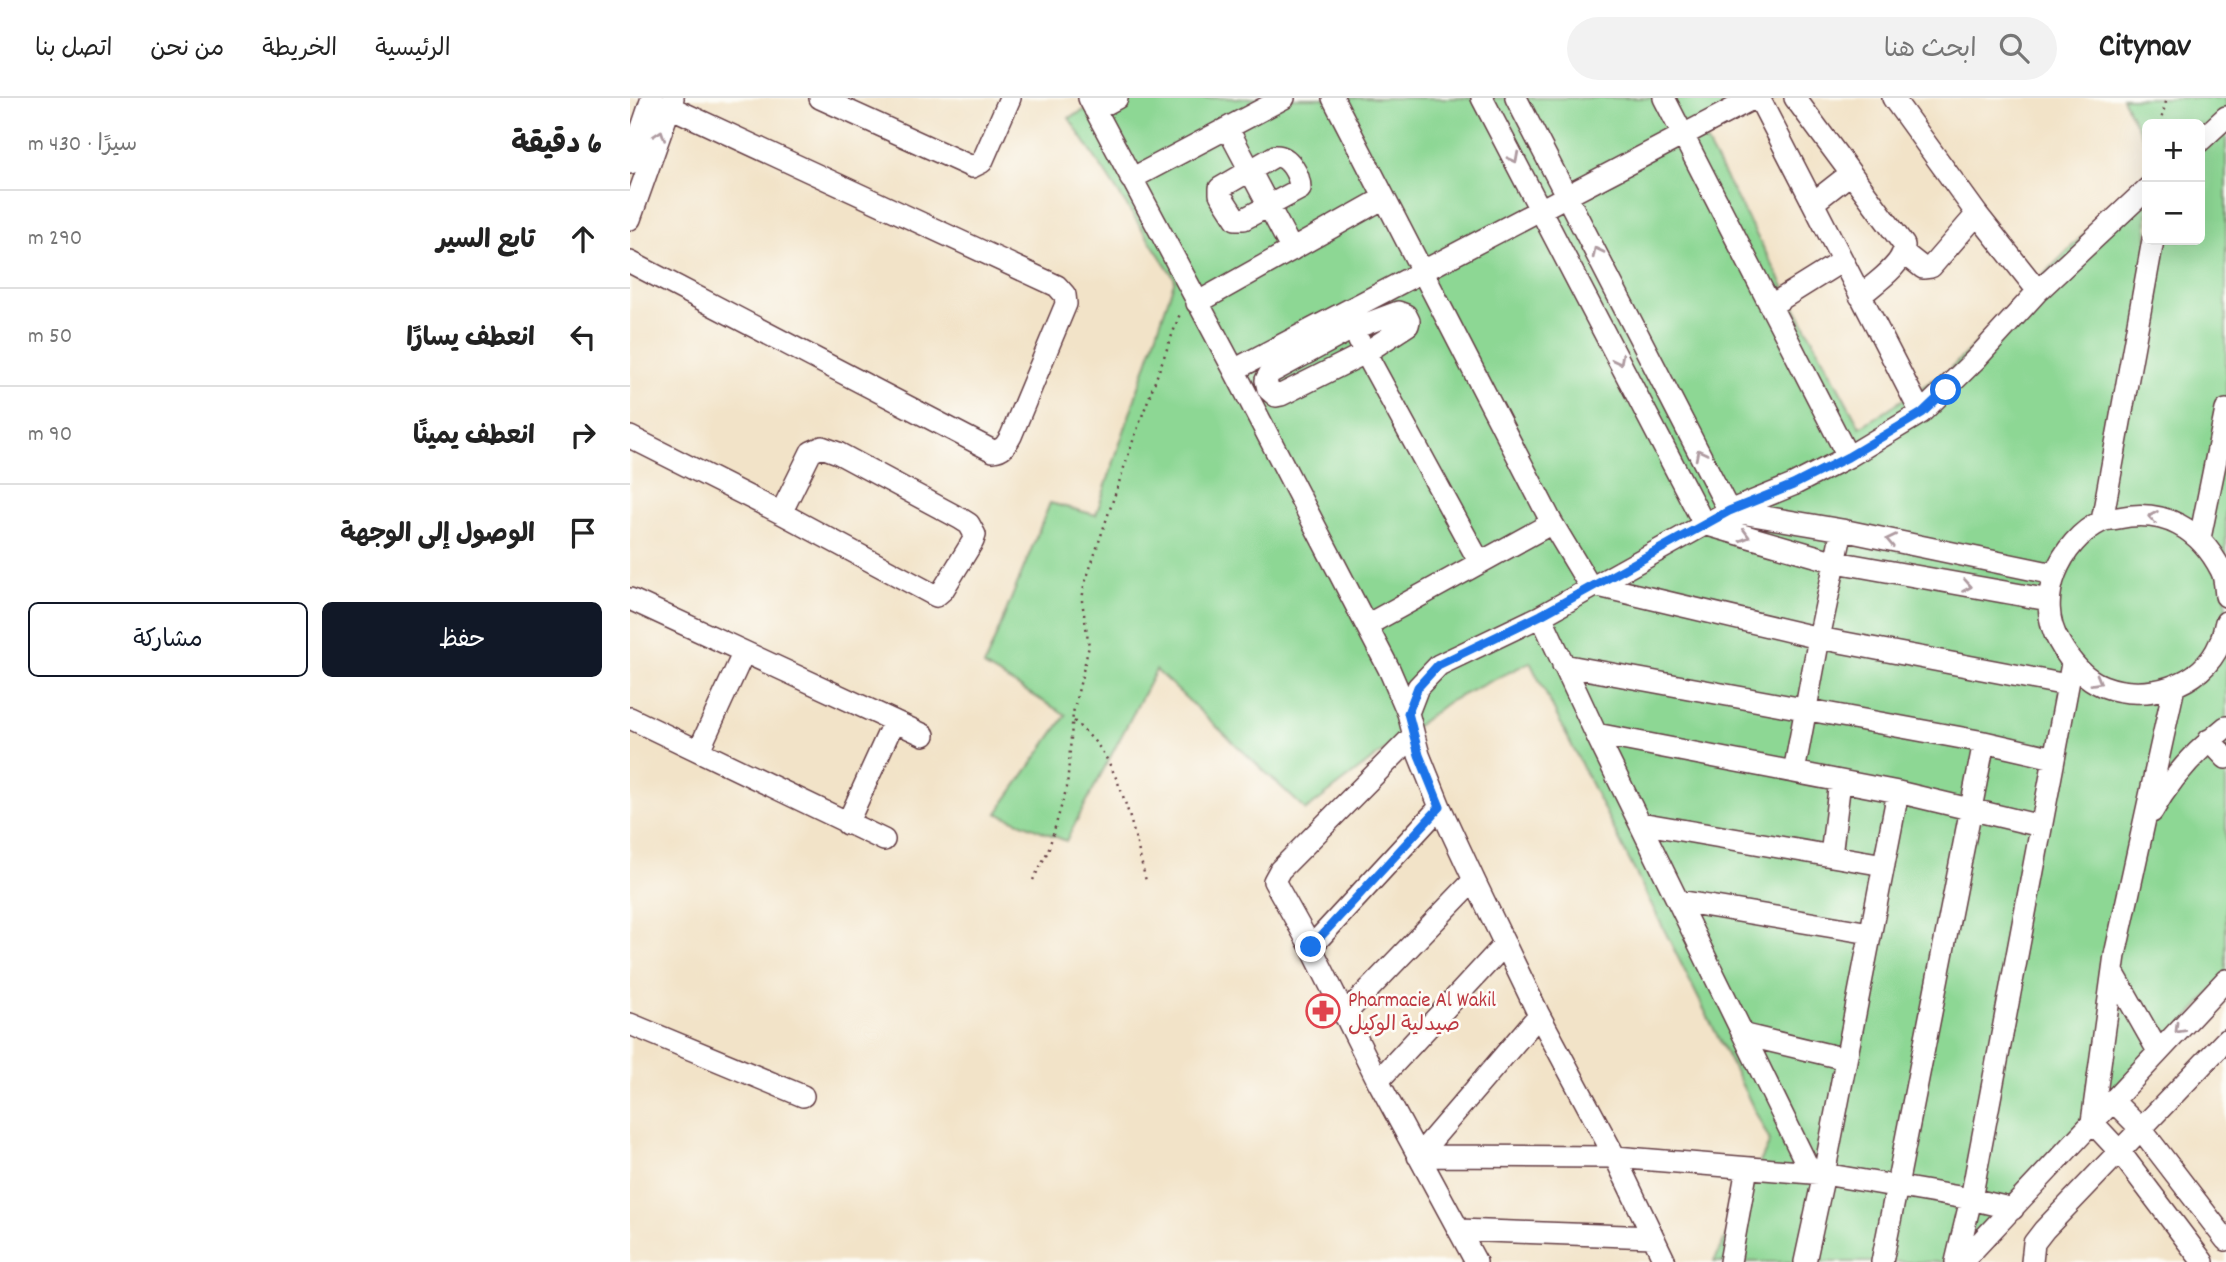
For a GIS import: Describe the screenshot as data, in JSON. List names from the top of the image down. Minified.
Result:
{"places":{"pharmacy":["Pharmacie Al Wakil صيدلية الوكيل"]},"page":{"header":"Citynav","search":"ابحث هنا","nav":["الرئيسية","الخريطة","من نحن","اتصل بنا"],"heading":["6 دقيقة","سيرًا · 430 m"],"map_buttons":["+","−"],"list":[["تابع السير","290 m"],["انعطف يسارًا","50 m"],["انعطف يمينًا","90 m"],"الوصول إلى الوجهة"],"buttons":["حفظ","مشاركة"]}}
